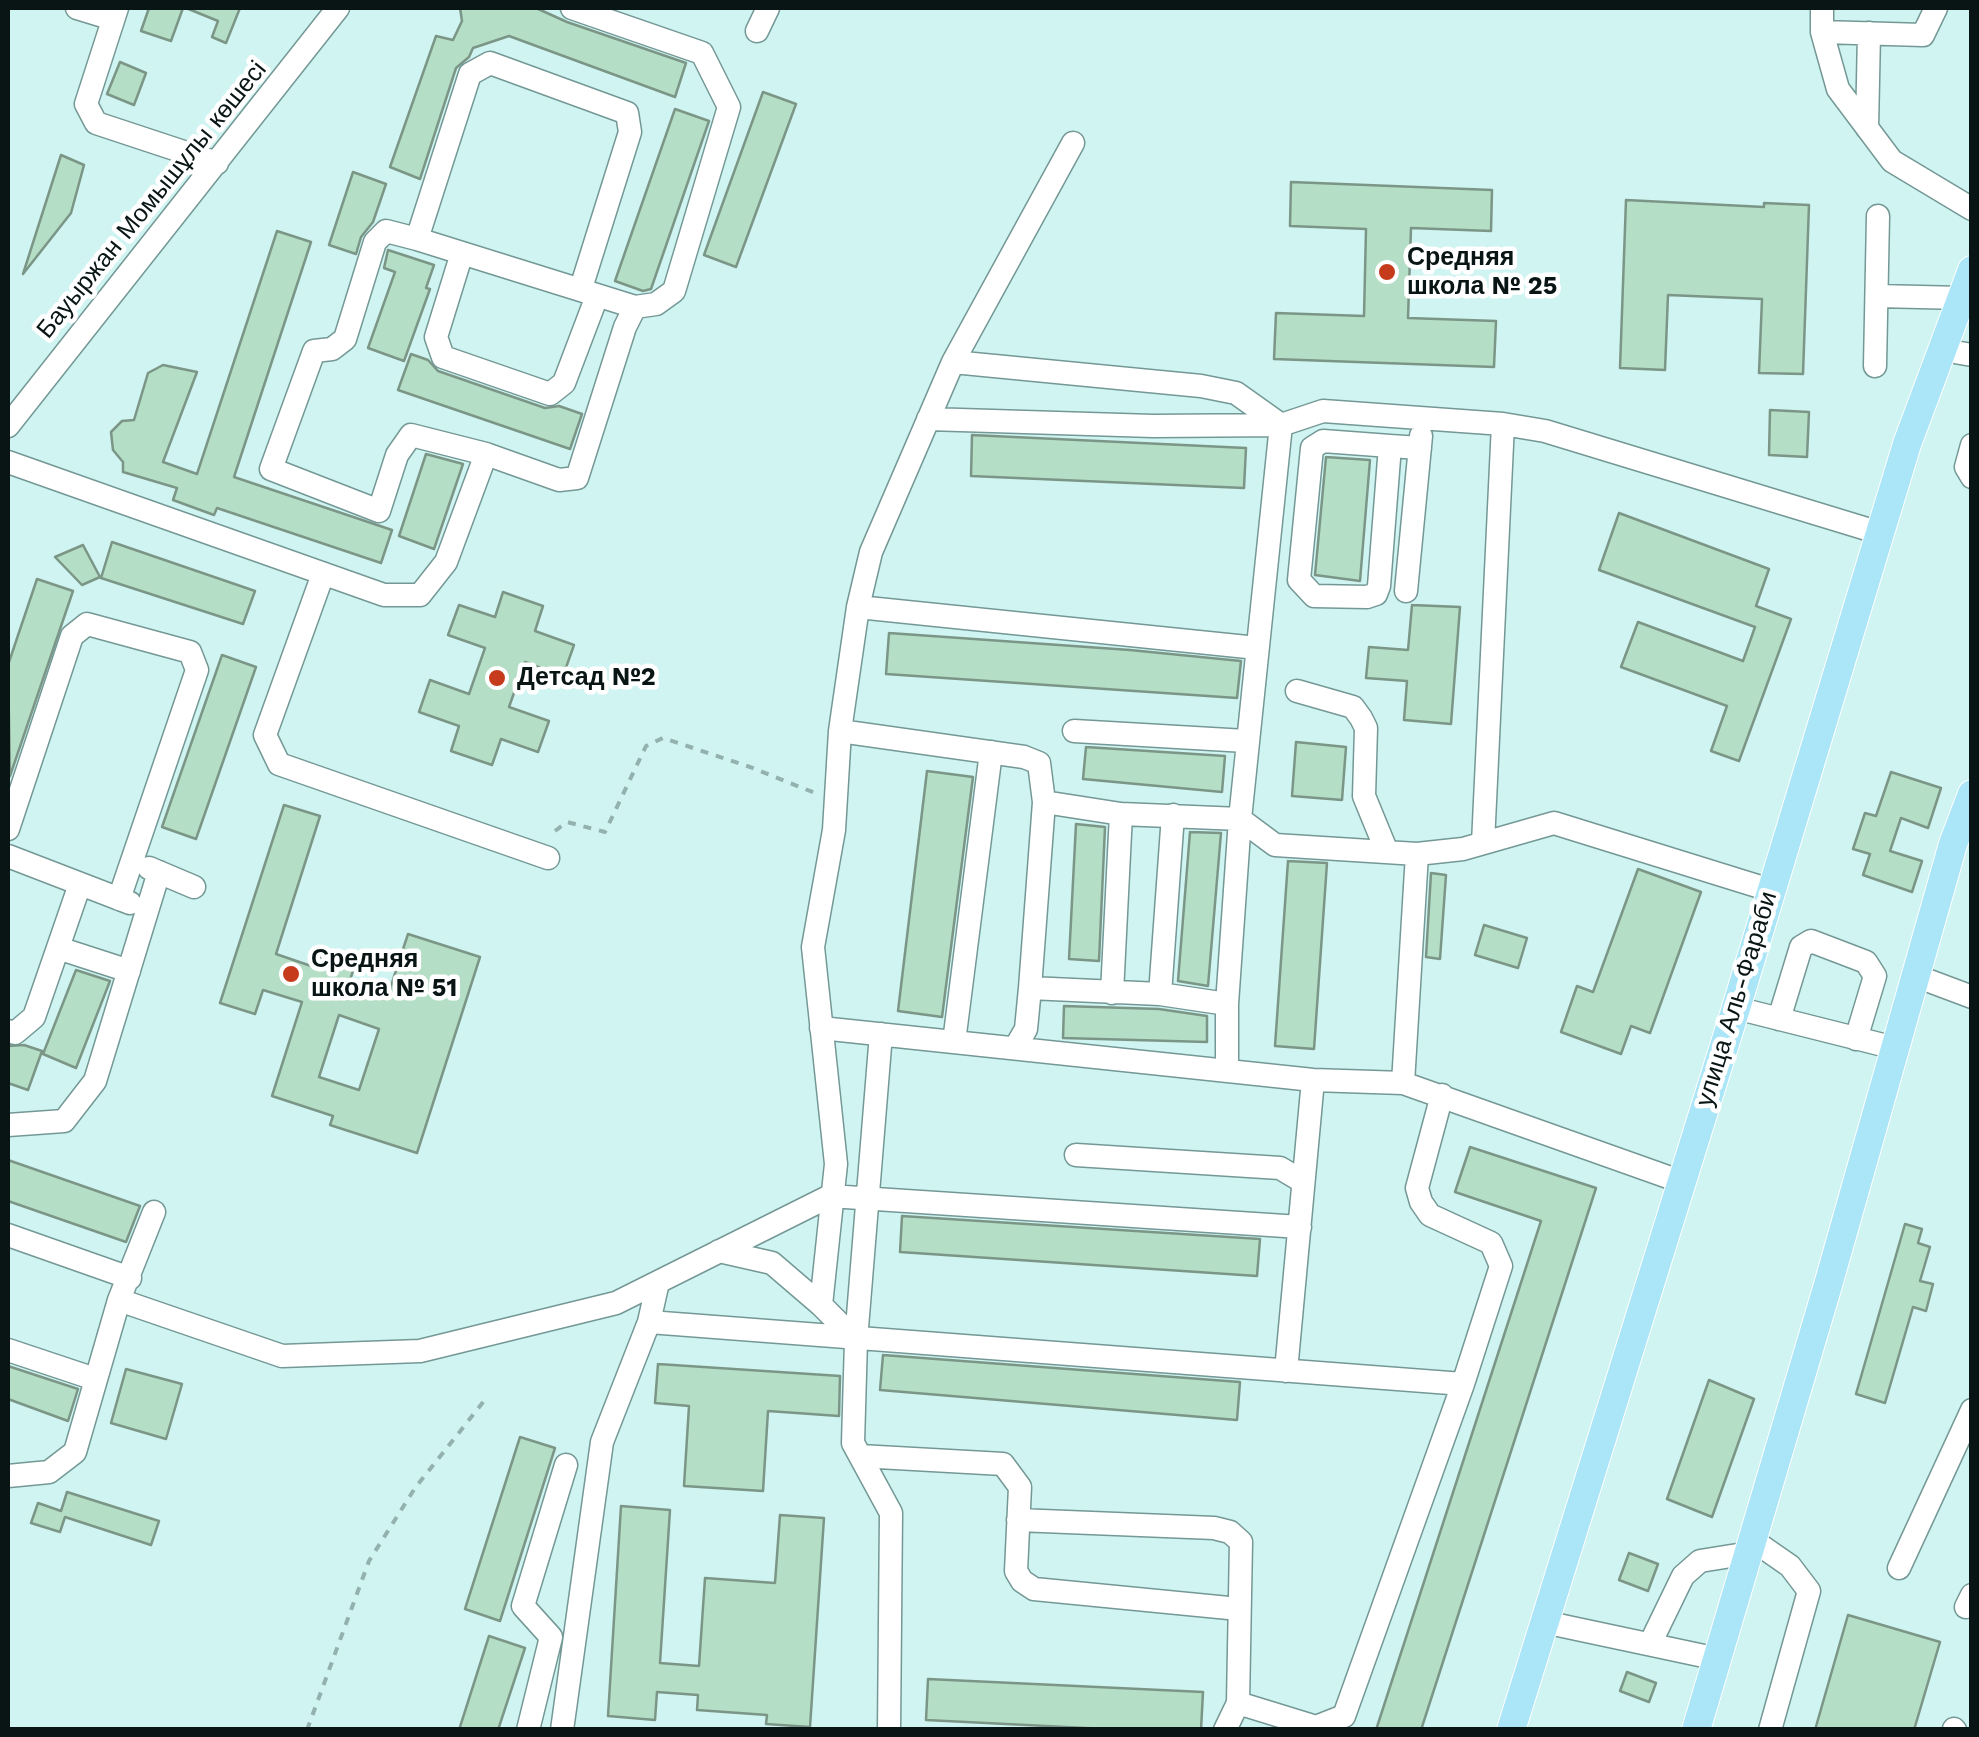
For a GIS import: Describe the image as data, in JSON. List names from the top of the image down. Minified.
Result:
{"streets":{"main road":["улица Аль-Фараби"],"street":["Бауыржан Момышұлы көшесі"]},"places":["Средняя школа № 25","Детсад №2","Средняя школа № 51"]}
